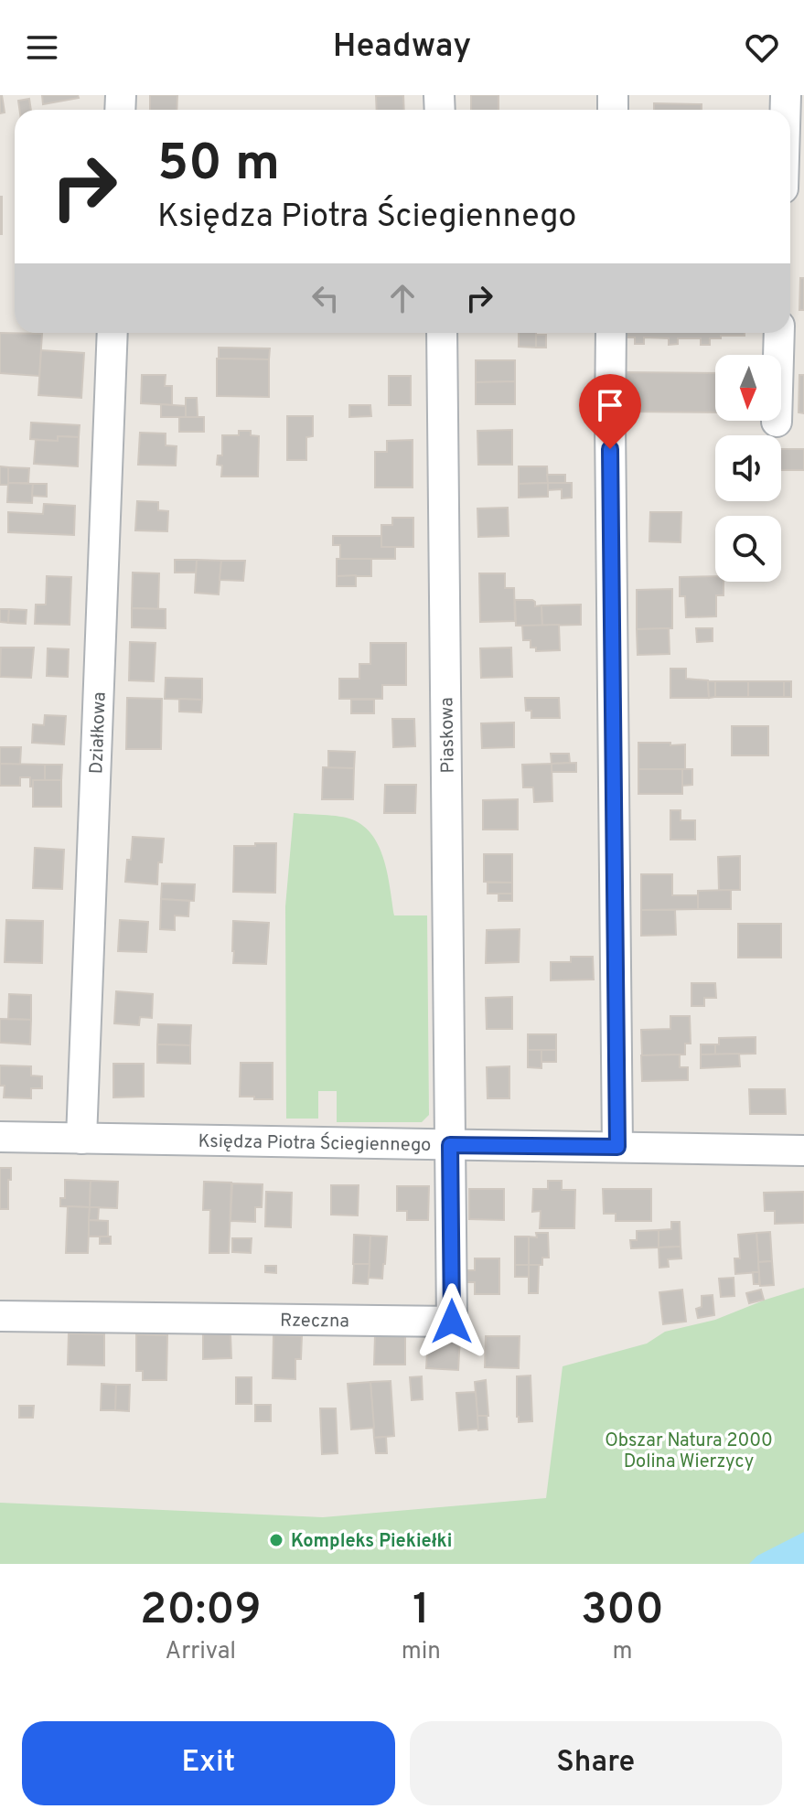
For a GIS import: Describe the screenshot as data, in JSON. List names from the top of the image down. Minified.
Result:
{"streets":{"street":["Działkowa","Piaskowa","Księdza Piotra Ściegiennego","Rzeczna"]},"crossings":[["Działkowa","Księdza Piotra Ściegiennego"],["Piaskowa","Księdza Piotra Ściegiennego"],["Piaskowa","Rzeczna"],["Księdza Piotra Ściegiennego","Rzeczna"]],"parks":["Obszar Natura 2000 Dolina Wierzycy"],"places":["Kompleks Piekiełki"],"north":"bottom","page":{"header":"Headway","turn":["50 m","Księdza Piotra Ściegiennego"],"eta":["20:09","Arrival","1","min","300","m"],"buttons":["Exit","Share"]}}
